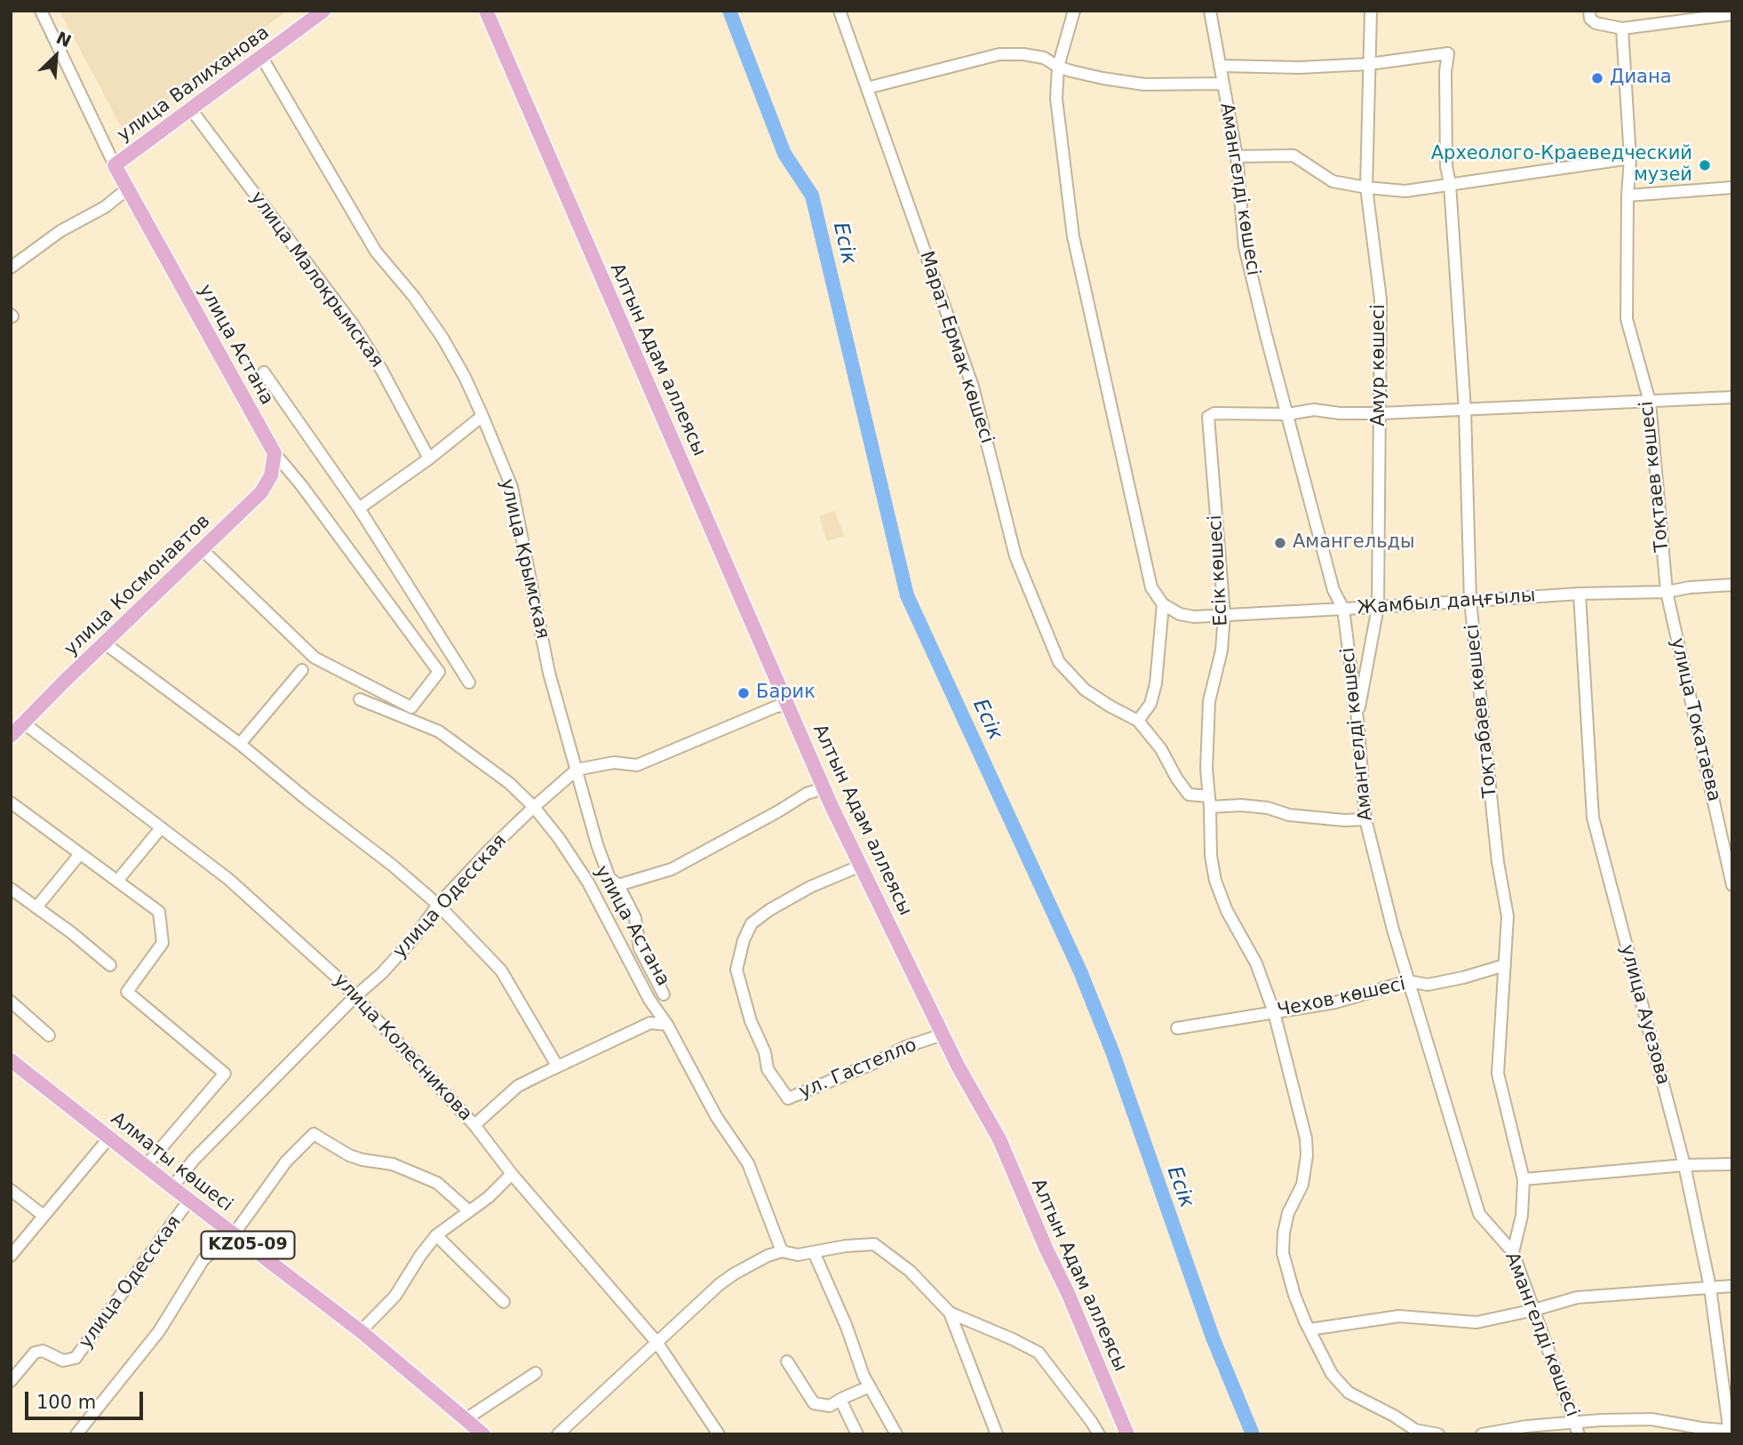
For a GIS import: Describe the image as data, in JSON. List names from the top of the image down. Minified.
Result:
{"streets":{"main road":["улица Валиханова","улица Астана","Алтын Адам аллеясы","улица Космонавтов","Алматы көшесі","KZ05-09"],"street":["Амангелді көшесі","улица Малокрымская","Марат Ермак көшесі","Амур көшесі","Тоқтаев көшесі","улица Крымская","Есік көшесі","Жамбыл даңғылы","Тоқтабаев көшесі","улица Токатаева","улица Одесская","Чехов көшесі","улица Ауезова","улица Колесникова","ул. Гастелло"]},"crossings":[["улица Валиханова","улица Малокрымская"],["улица Валиханова","улица Астана"],["улица Валиханова","улица Крымская"],["Амангелді көшесі","Амур көшесі"],["Амангелді көшесі","Есік көшесі"],["Амангелді көшесі","Жамбыл даңғылы"],["Амангелді көшесі","Тоқтабаев көшесі"],["Амангелді көшесі","Чехов көшесі"],["улица Астана","улица Космонавтов"],["улица Астана","улица Одесская"],["Алтын Адам аллеясы","ул. Гастелло"],["Амур көшесі","Жамбыл даңғылы"],["Амур көшесі","Тоқтабаев көшесі"],["Тоқтаев көшесі","Жамбыл даңғылы"],["Тоқтаев көшесі","улица Токатаева"],["улица Крымская","улица Одесская"],["Есік көшесі","Жамбыл даңғылы"],["Есік көшесі","Чехов көшесі"],["улица Космонавтов","улица Колесникова"],["Жамбыл даңғылы","Тоқтабаев көшесі"],["Жамбыл даңғылы","улица Токатаева"],["Жамбыл даңғылы","улица Ауезова"],["Тоқтабаев көшесі","Чехов көшесі"],["улица Одесская","улица Колесникова"],["улица Одесская","Алматы көшесі"]],"water":["Есік"],"places":["Диана","Археолого-Краеведческий музей","Амангельды","Барик"],"scale_bar":"100 m","north":"top right"}
